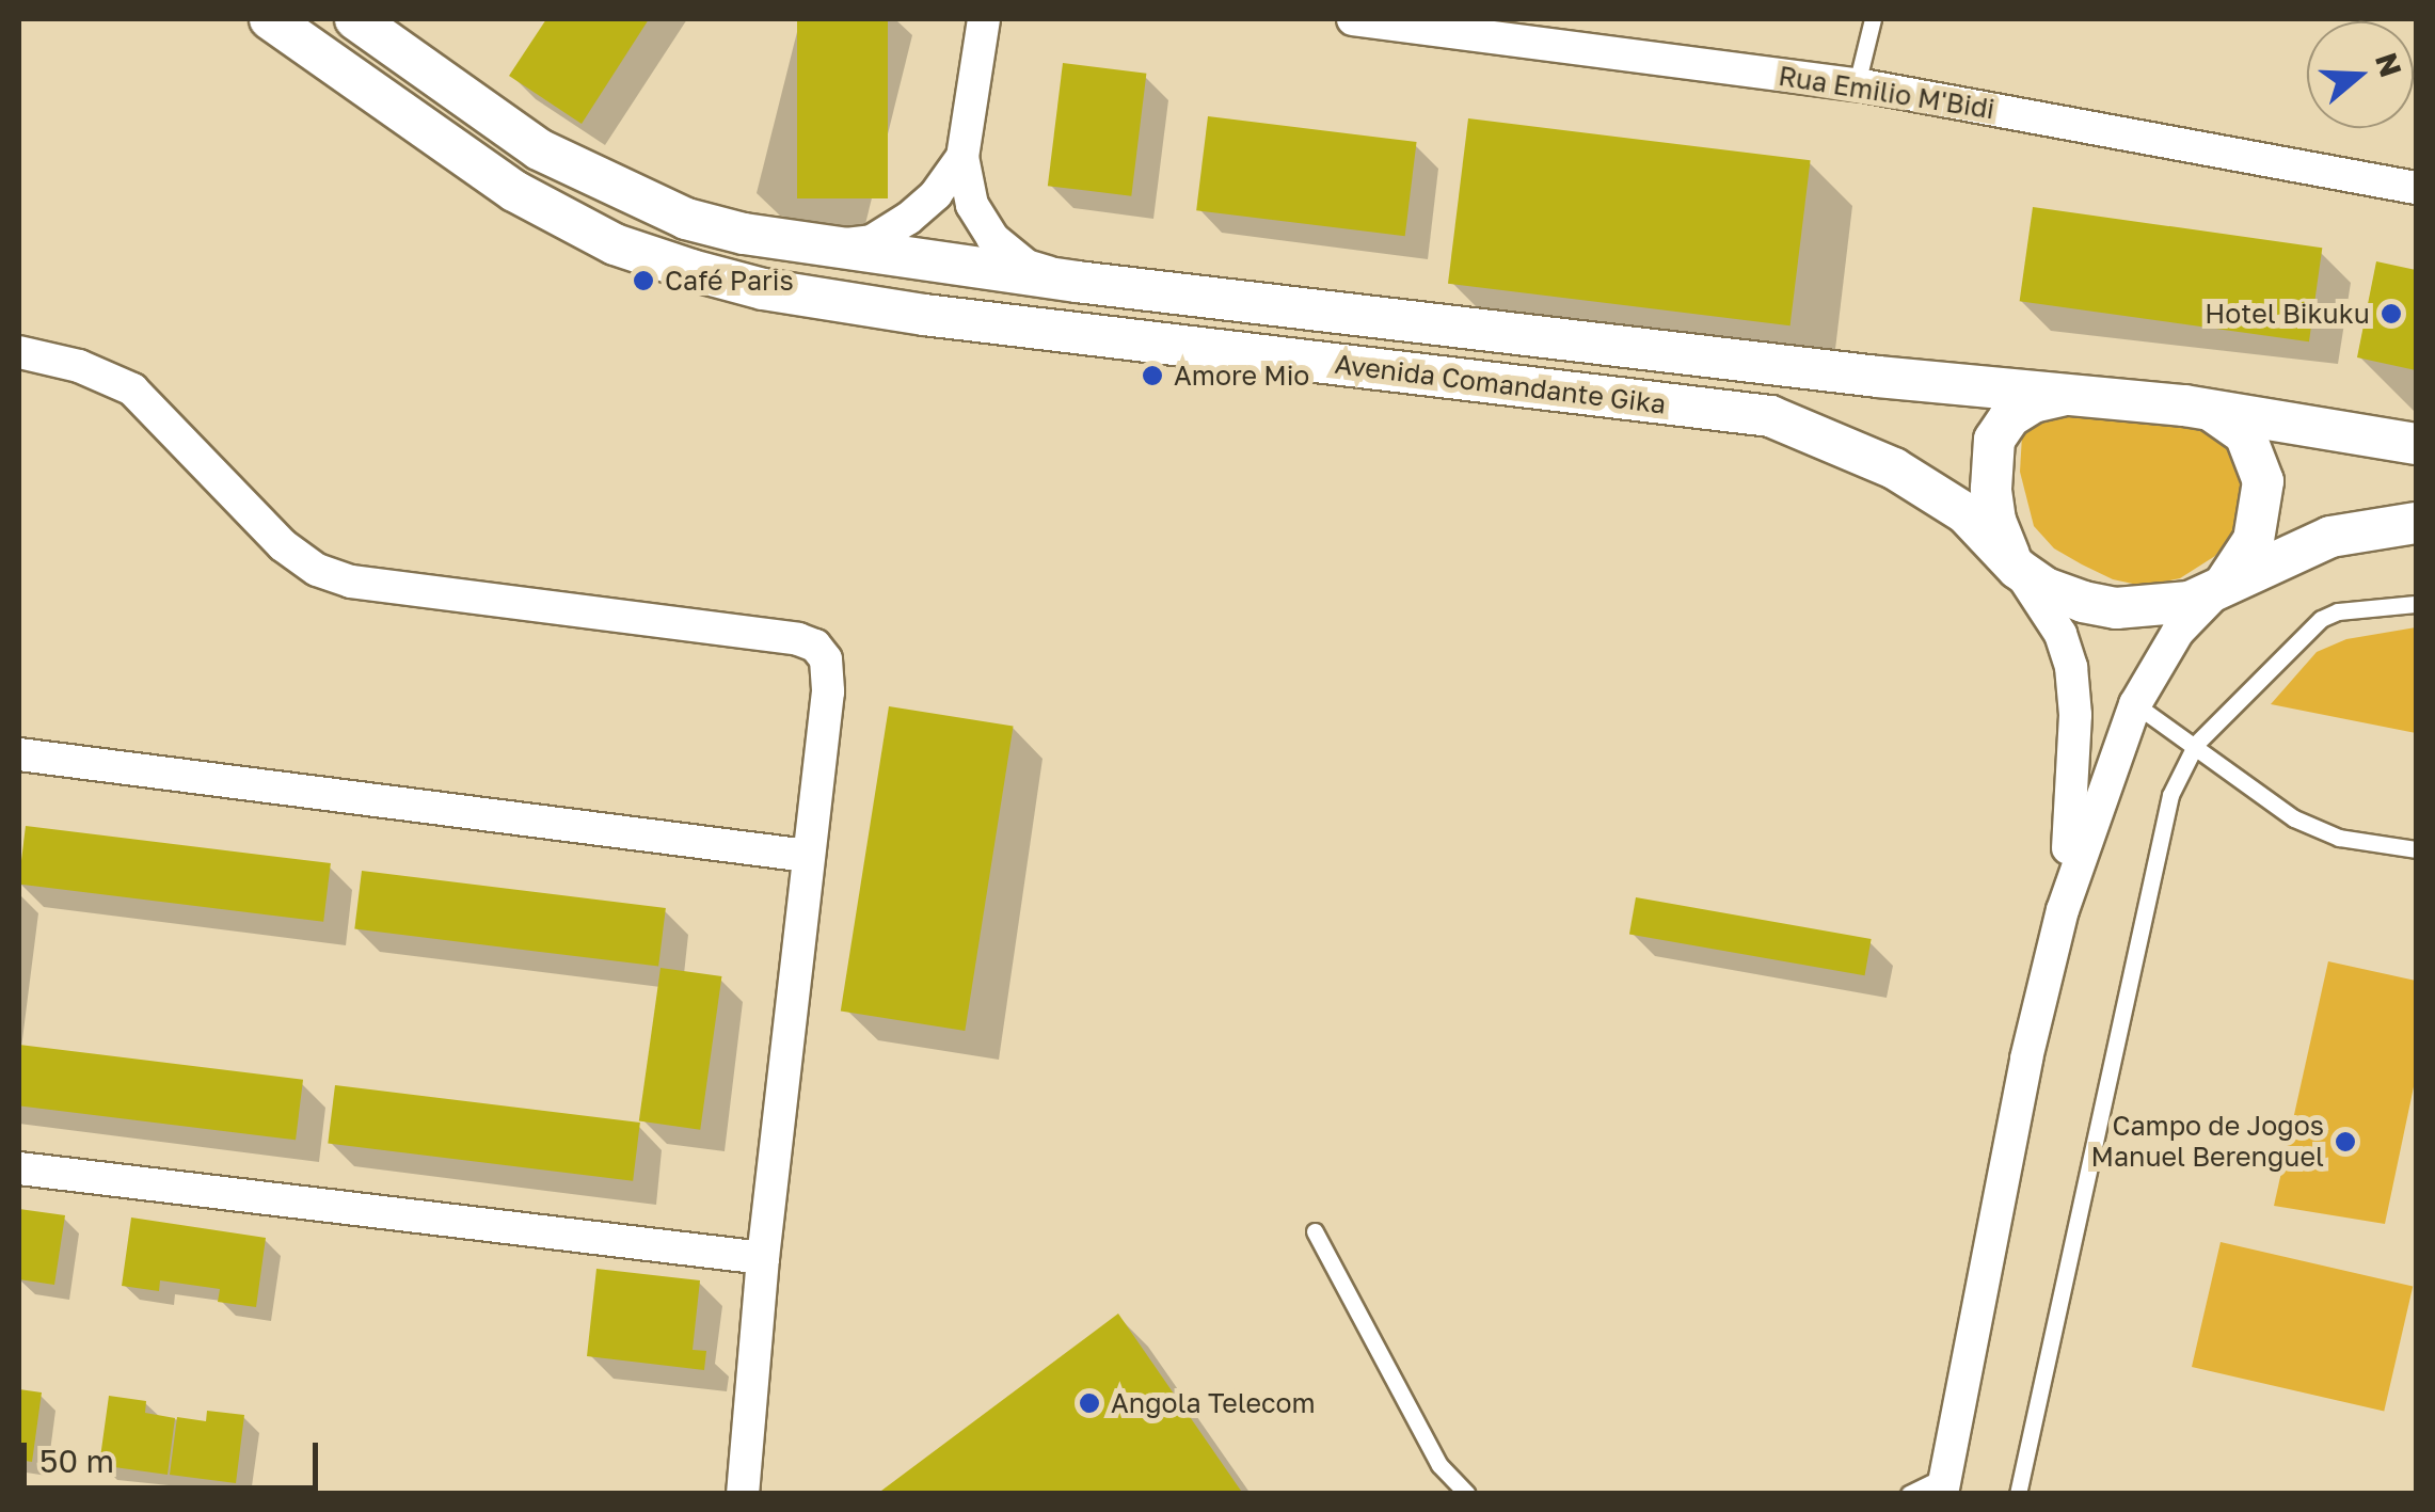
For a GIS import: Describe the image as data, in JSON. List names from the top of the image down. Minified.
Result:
{"streets":{"street":["Rua Emilio M'Bidi","Avenida Comandante Gika"]},"places":["Café Paris","Hotel Bikuku","Amore Mio","Campo de Jogos Manuel Berenguel","Angola Telecom"],"scale_bar":"50 m","north":"right"}
